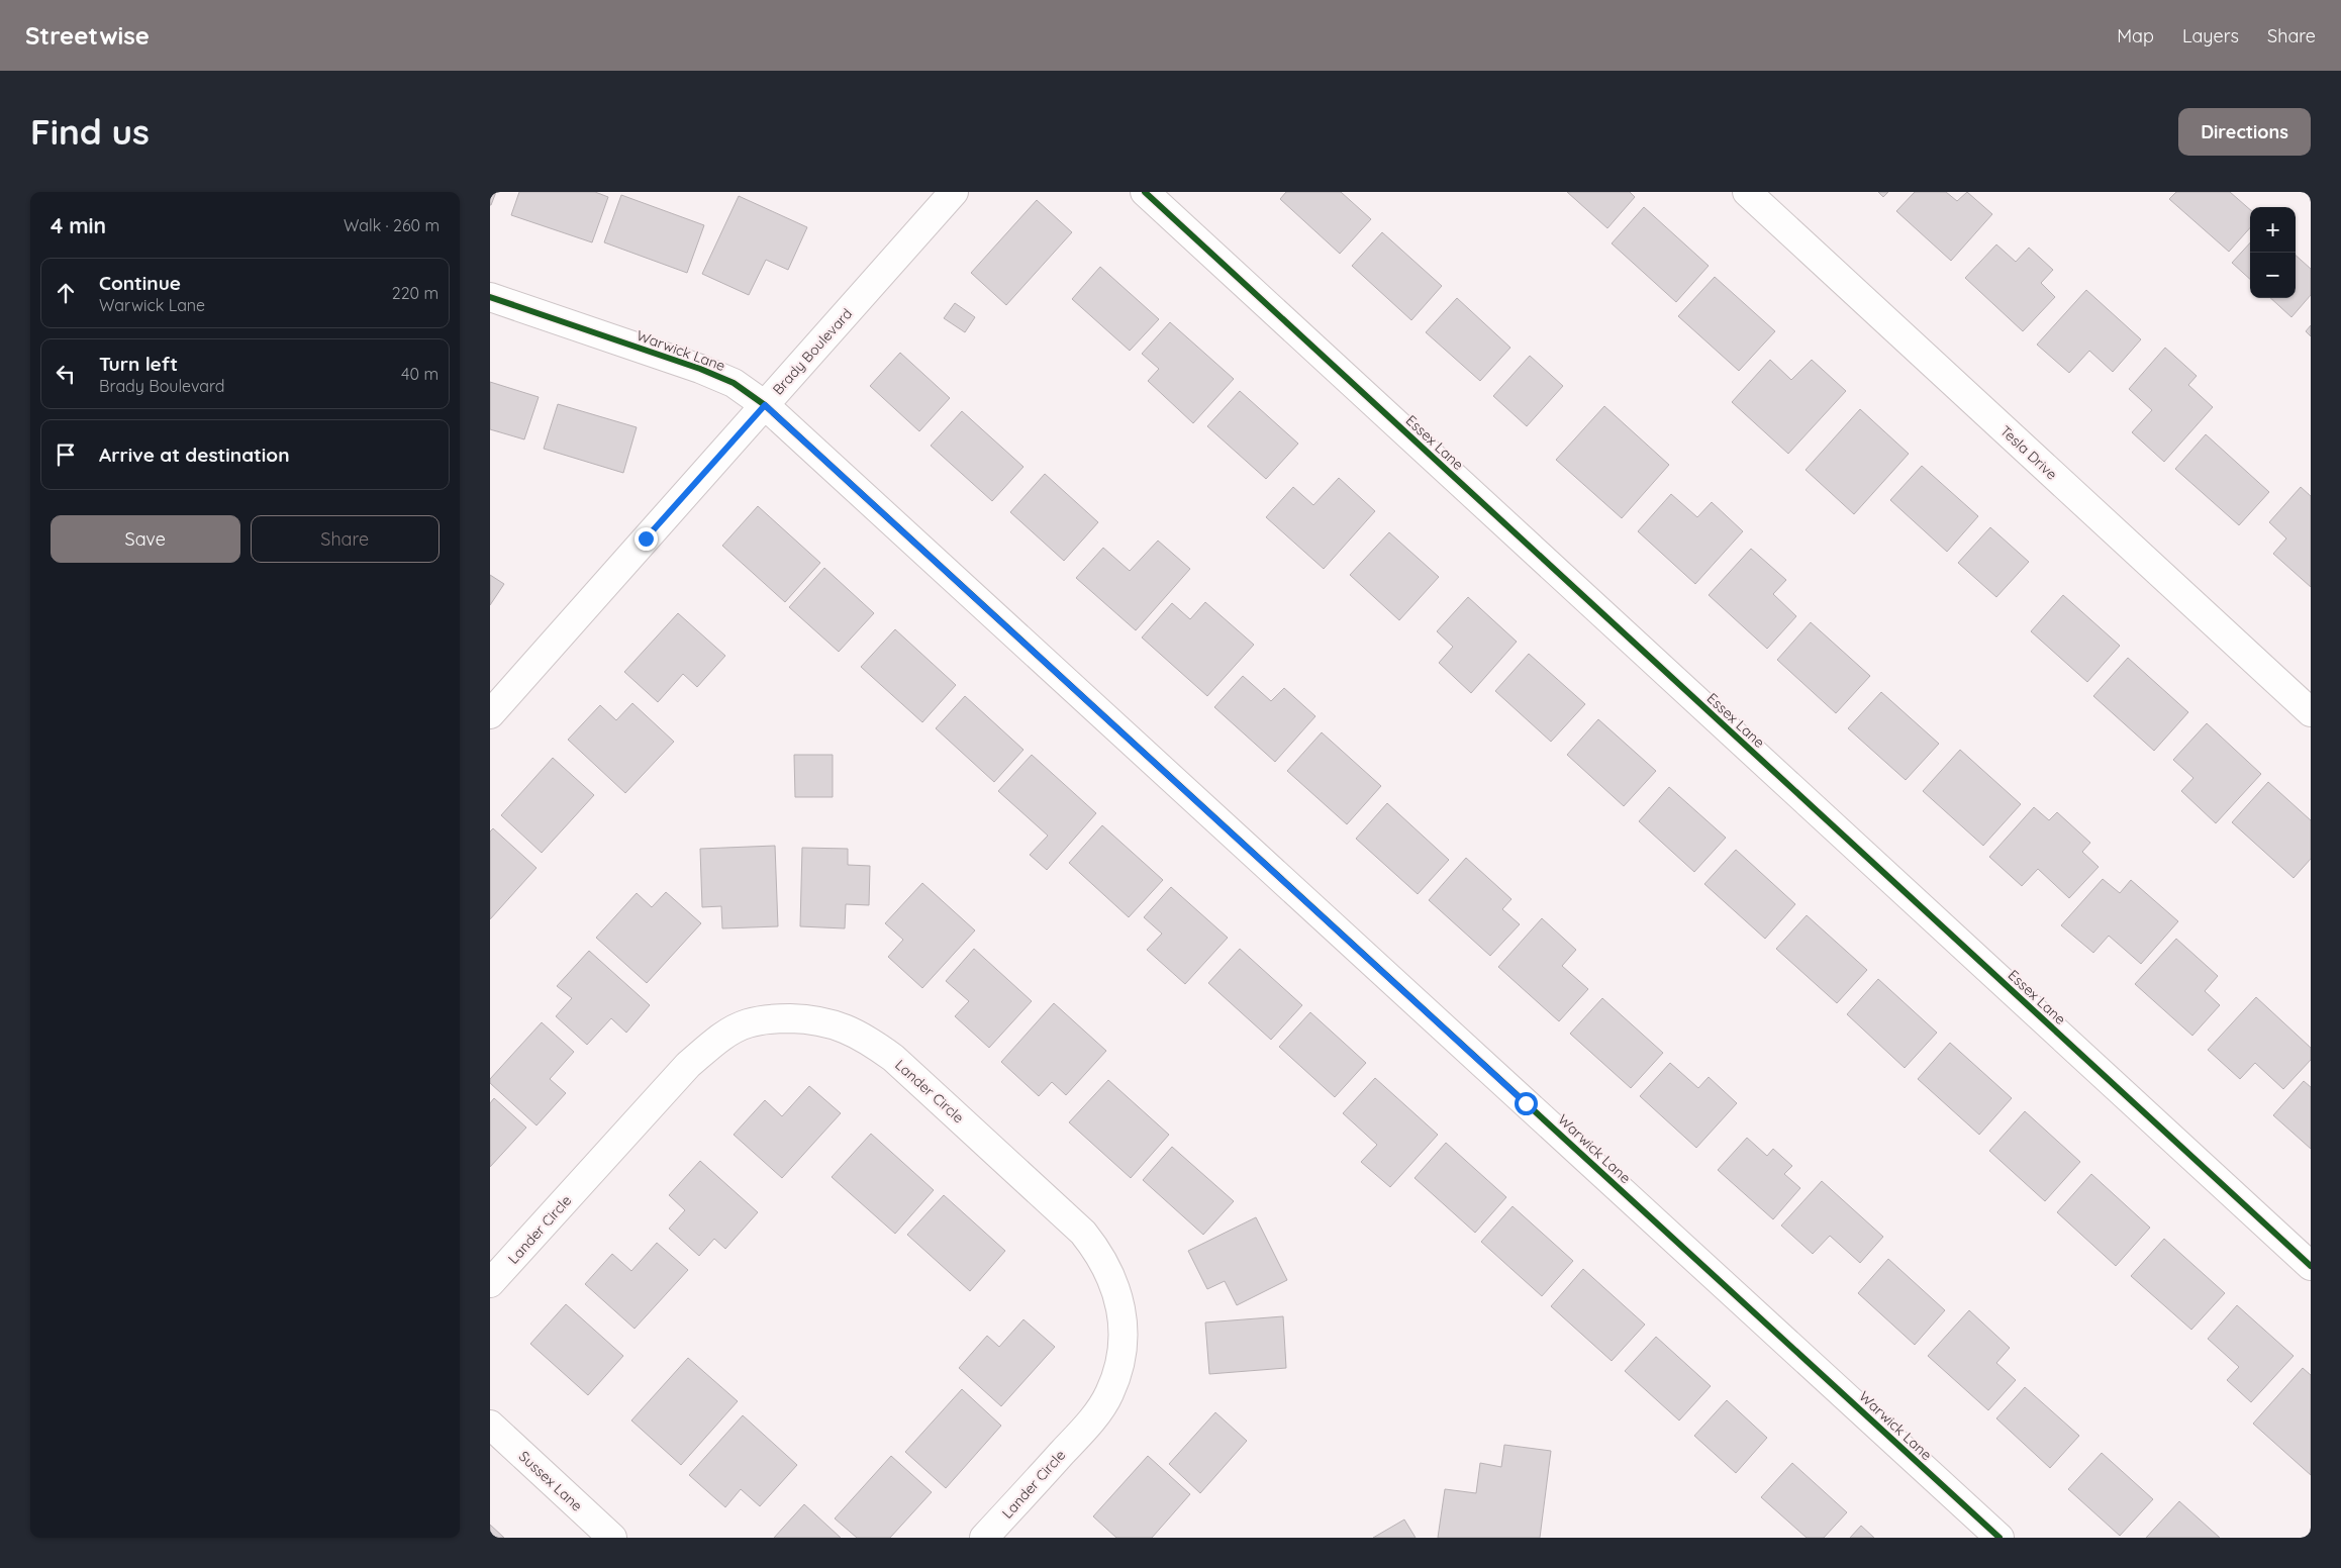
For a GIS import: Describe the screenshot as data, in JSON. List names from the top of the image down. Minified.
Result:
{"streets":{"street":["Warwick Lane","Brady Boulevard","Essex Lane","Tesla Drive","Lander Circle","Sussex Lane"]},"crossings":[["Warwick Lane","Brady Boulevard"]],"page":{"header":"Streetwise","nav":["Map","Layers","Share"],"buttons":["Directions",["Save","Share"]],"title":"Find us","heading":["4 min","Walk · 260 m"],"map_buttons":["+","−"],"list":[["Continue","Warwick Lane","220 m"],["Turn left","Brady Boulevard","40 m"],"Arrive at destination"]}}
